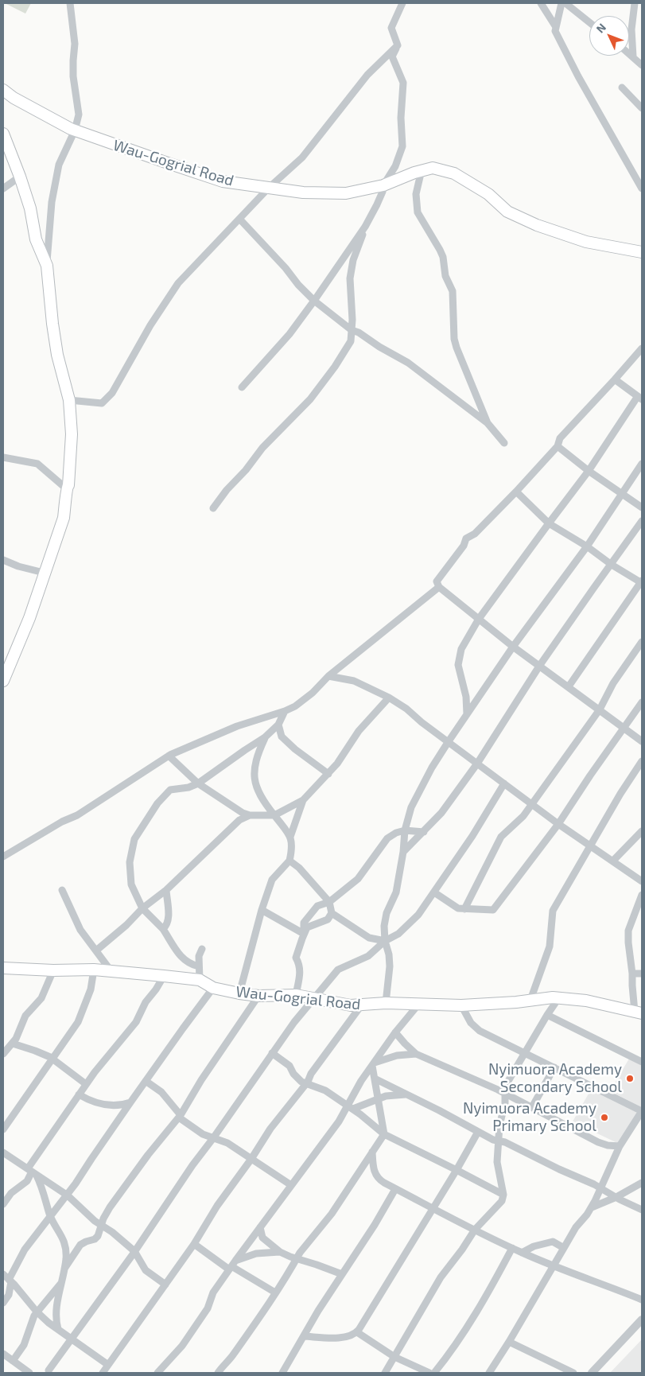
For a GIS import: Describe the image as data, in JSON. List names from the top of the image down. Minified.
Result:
{"streets":{"main road":["Wau-Gogrial Road"]},"places":["Nyimuora Academy Secondary School","Nyimuora Academy Primary School"],"north":"top left"}
